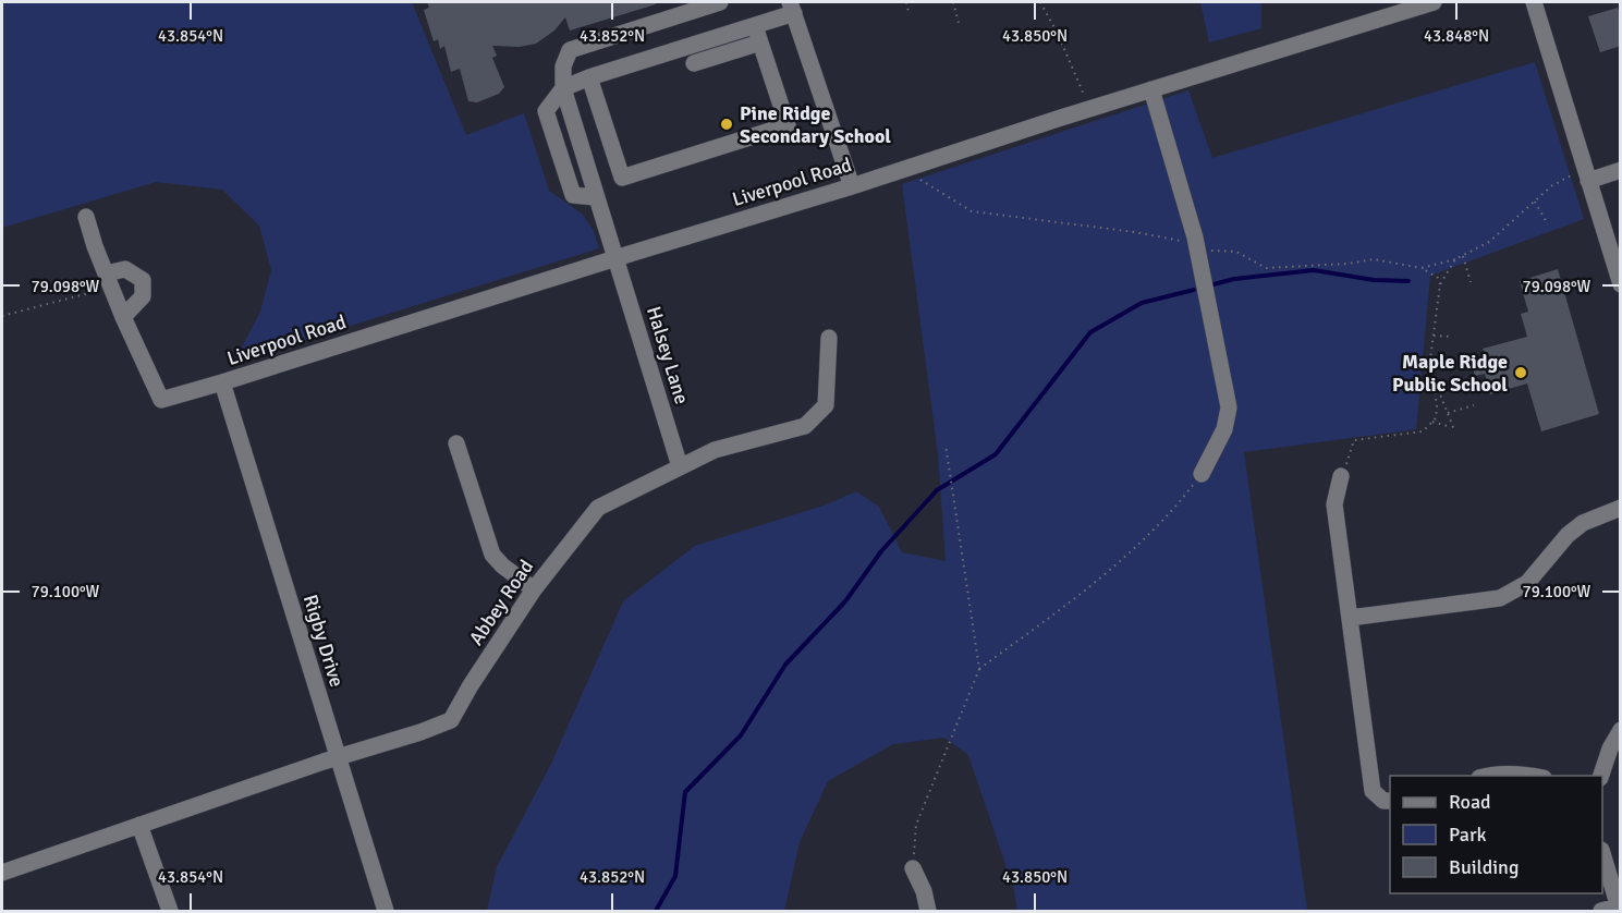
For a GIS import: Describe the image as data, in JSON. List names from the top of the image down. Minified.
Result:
{"streets":{"street":["Liverpool Road","Halsey Lane","Abbey Road","Rigby Drive"]},"crossings":[["Liverpool Road","Halsey Lane"],["Liverpool Road","Rigby Drive"],["Halsey Lane","Abbey Road"],["Abbey Road","Rigby Drive"]],"places":["Pine Ridge Secondary School","Maple Ridge Public School"],"legend":["Road","Park","Building"],"coordinates":["43.854°N","43.852°N","43.850°N","43.848°N","79.098°W","79.100°W"]}
